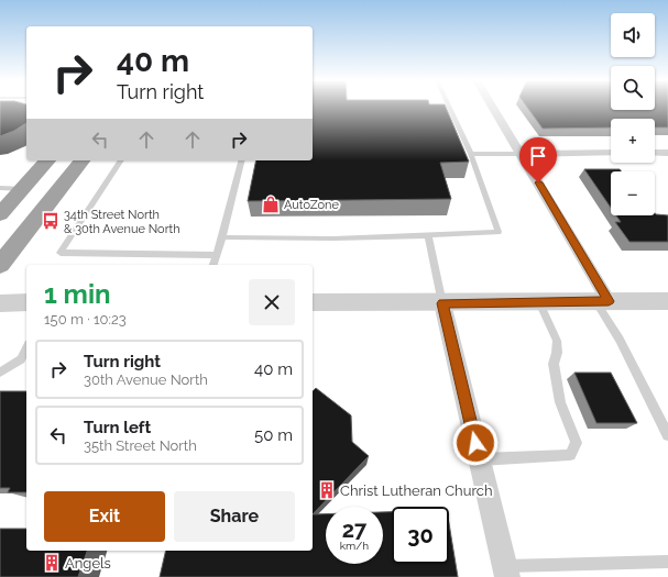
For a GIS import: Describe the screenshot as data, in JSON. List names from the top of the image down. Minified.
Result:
{"places":{"shop":["AutoZone"],"bus stop":["34th Street North & 30th Avenue North"],"building":["Christ Lutheran Church","Angels"]},"page":{"map_buttons":["+","−"],"turn":["40 m","Turn right"],"heading":["1 min","150 m · 10:23"],"list":[{"name":"Turn right","note":"30th Avenue North","value":"40 m"},{"name":"Turn left","note":"35th Street North","value":"50 m"}],"buttons":["Exit","Share"],"speed":"27 km/h","limit":"30"}}
